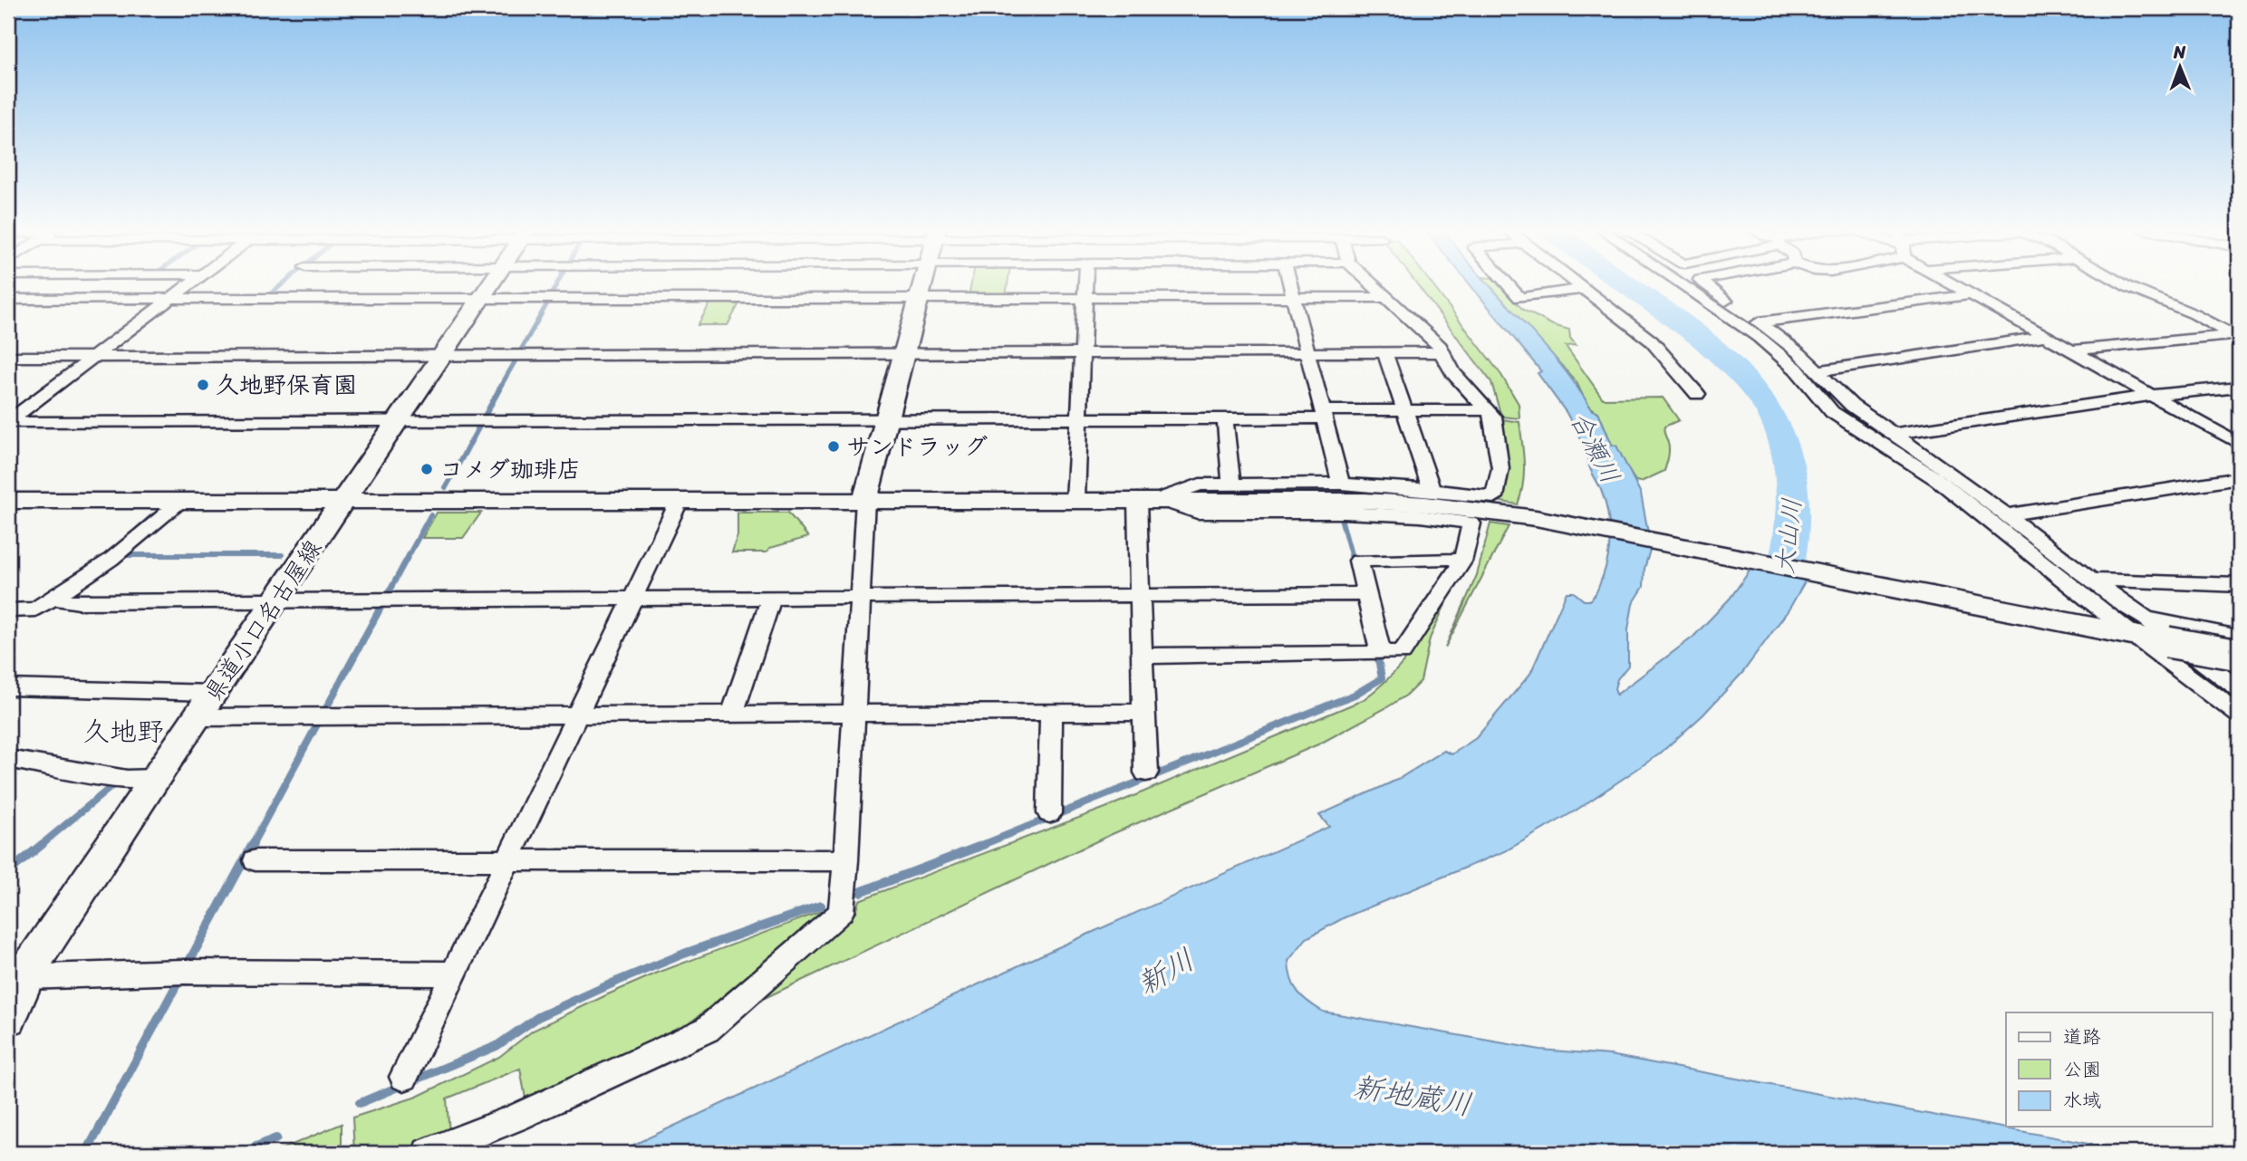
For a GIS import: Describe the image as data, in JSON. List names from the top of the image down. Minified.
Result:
{"streets":{"street":["県道小口名古屋線"]},"districts":["久地野"],"water":["合瀬川","大山川","新川","新地蔵川"],"places":["久地野保育園","サンドラッグ","コメダ珈琲店"],"legend":["道路","公園","水域"],"north":"top"}
